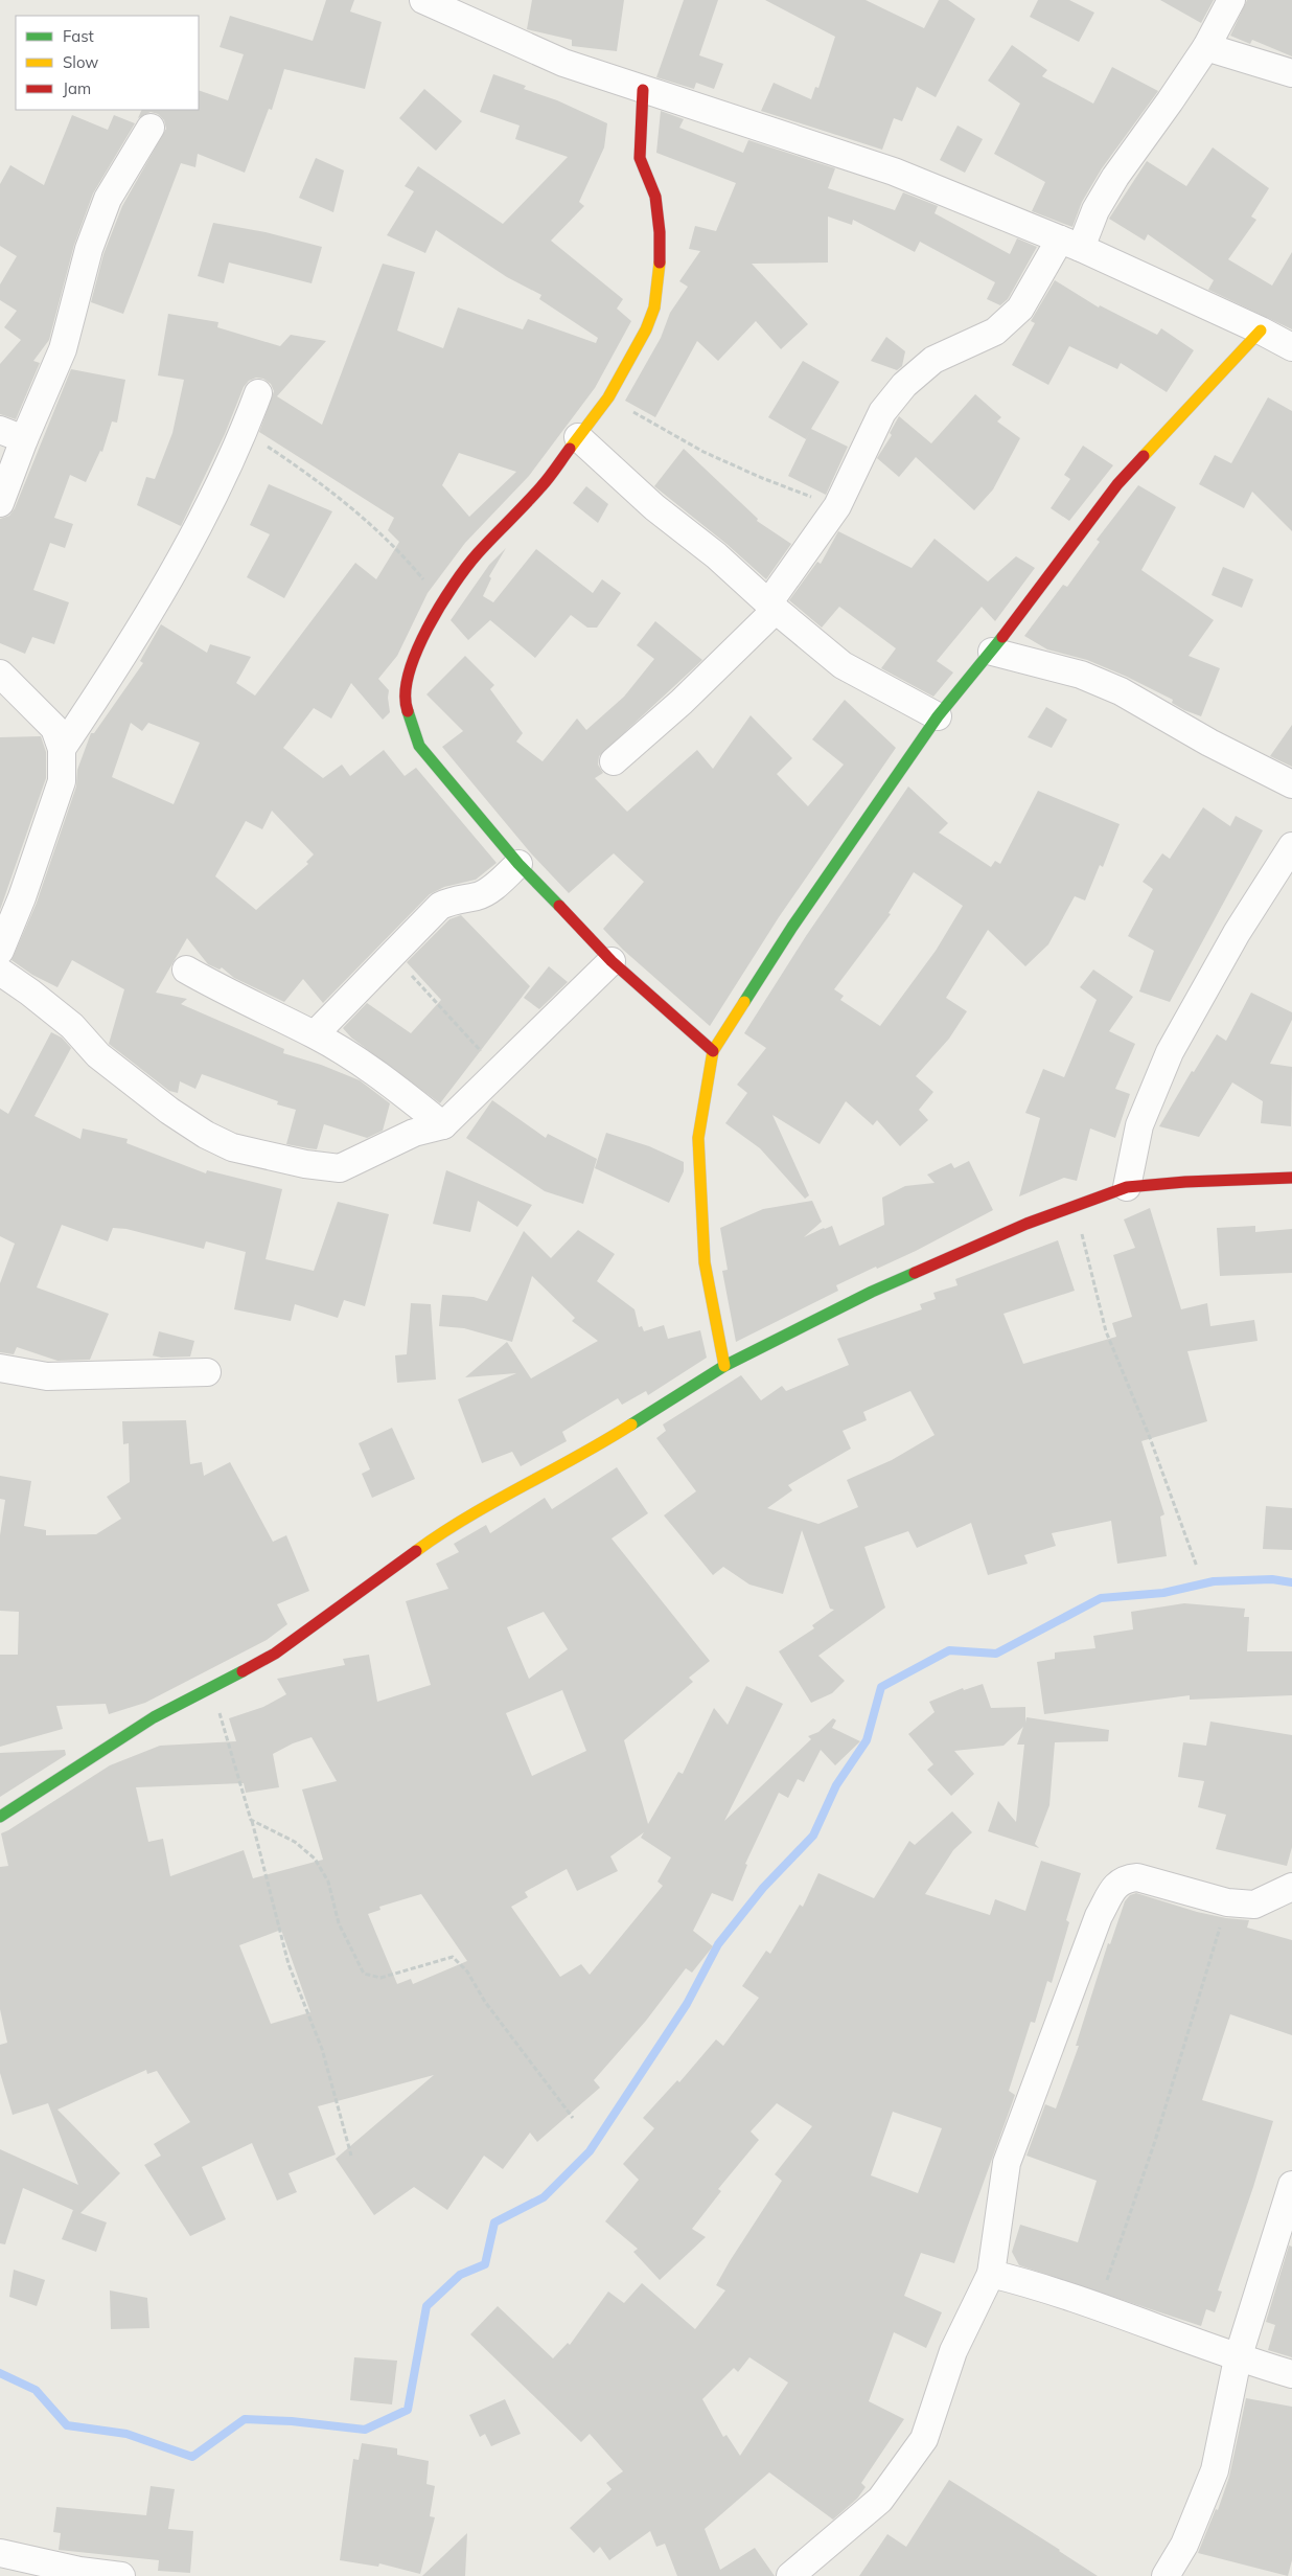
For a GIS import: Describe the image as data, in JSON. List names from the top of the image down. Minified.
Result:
{"legend":["Fast","Slow","Jam"]}
